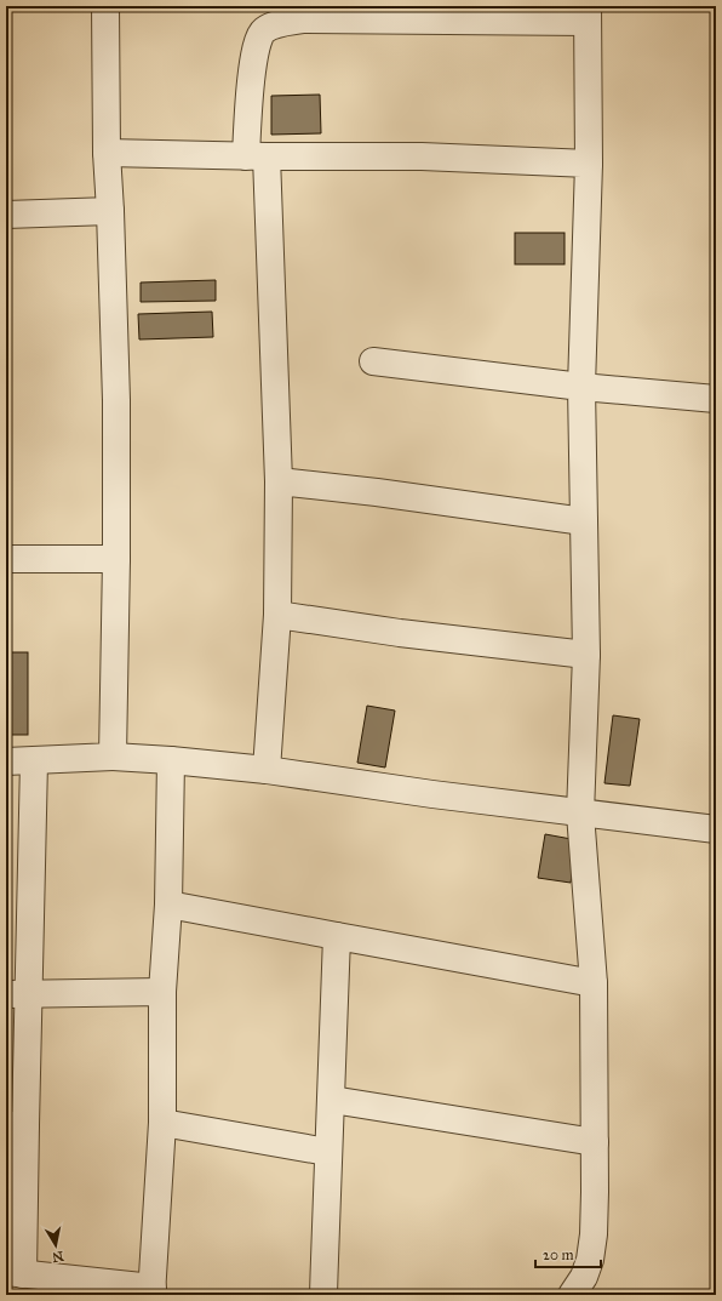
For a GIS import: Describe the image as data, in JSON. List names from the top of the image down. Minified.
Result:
{"scale_bar":"20 m","north":"bottom"}
